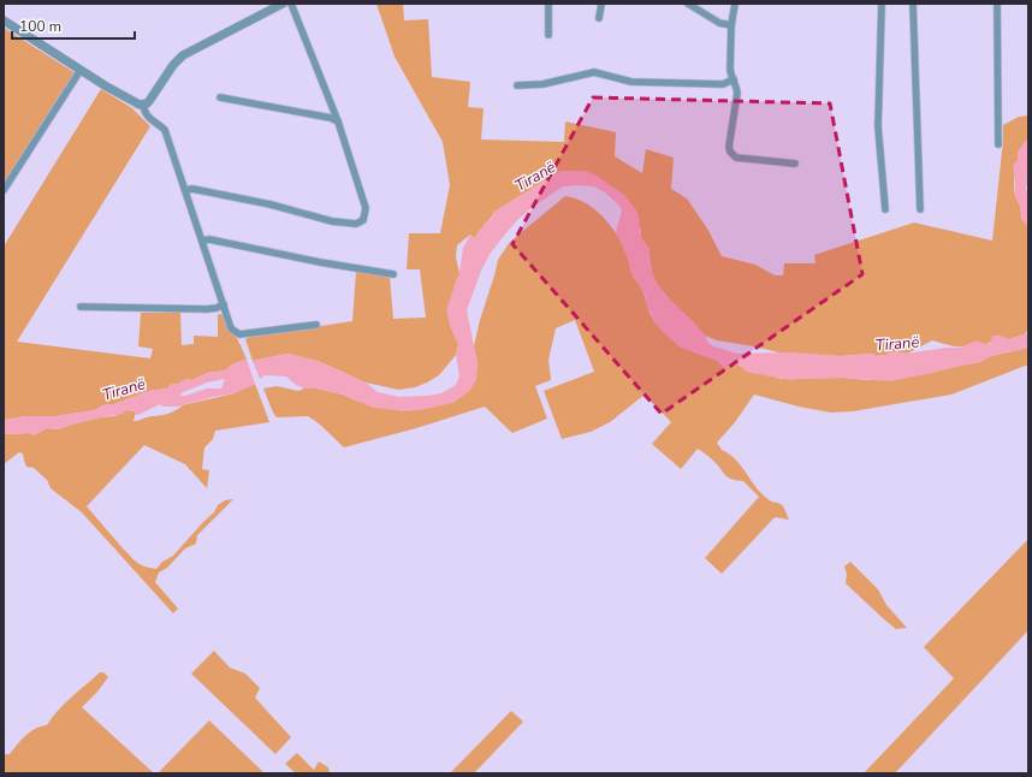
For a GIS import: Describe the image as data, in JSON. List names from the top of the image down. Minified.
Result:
{"water":["Tiranë"],"scale_bar":"100 m"}
